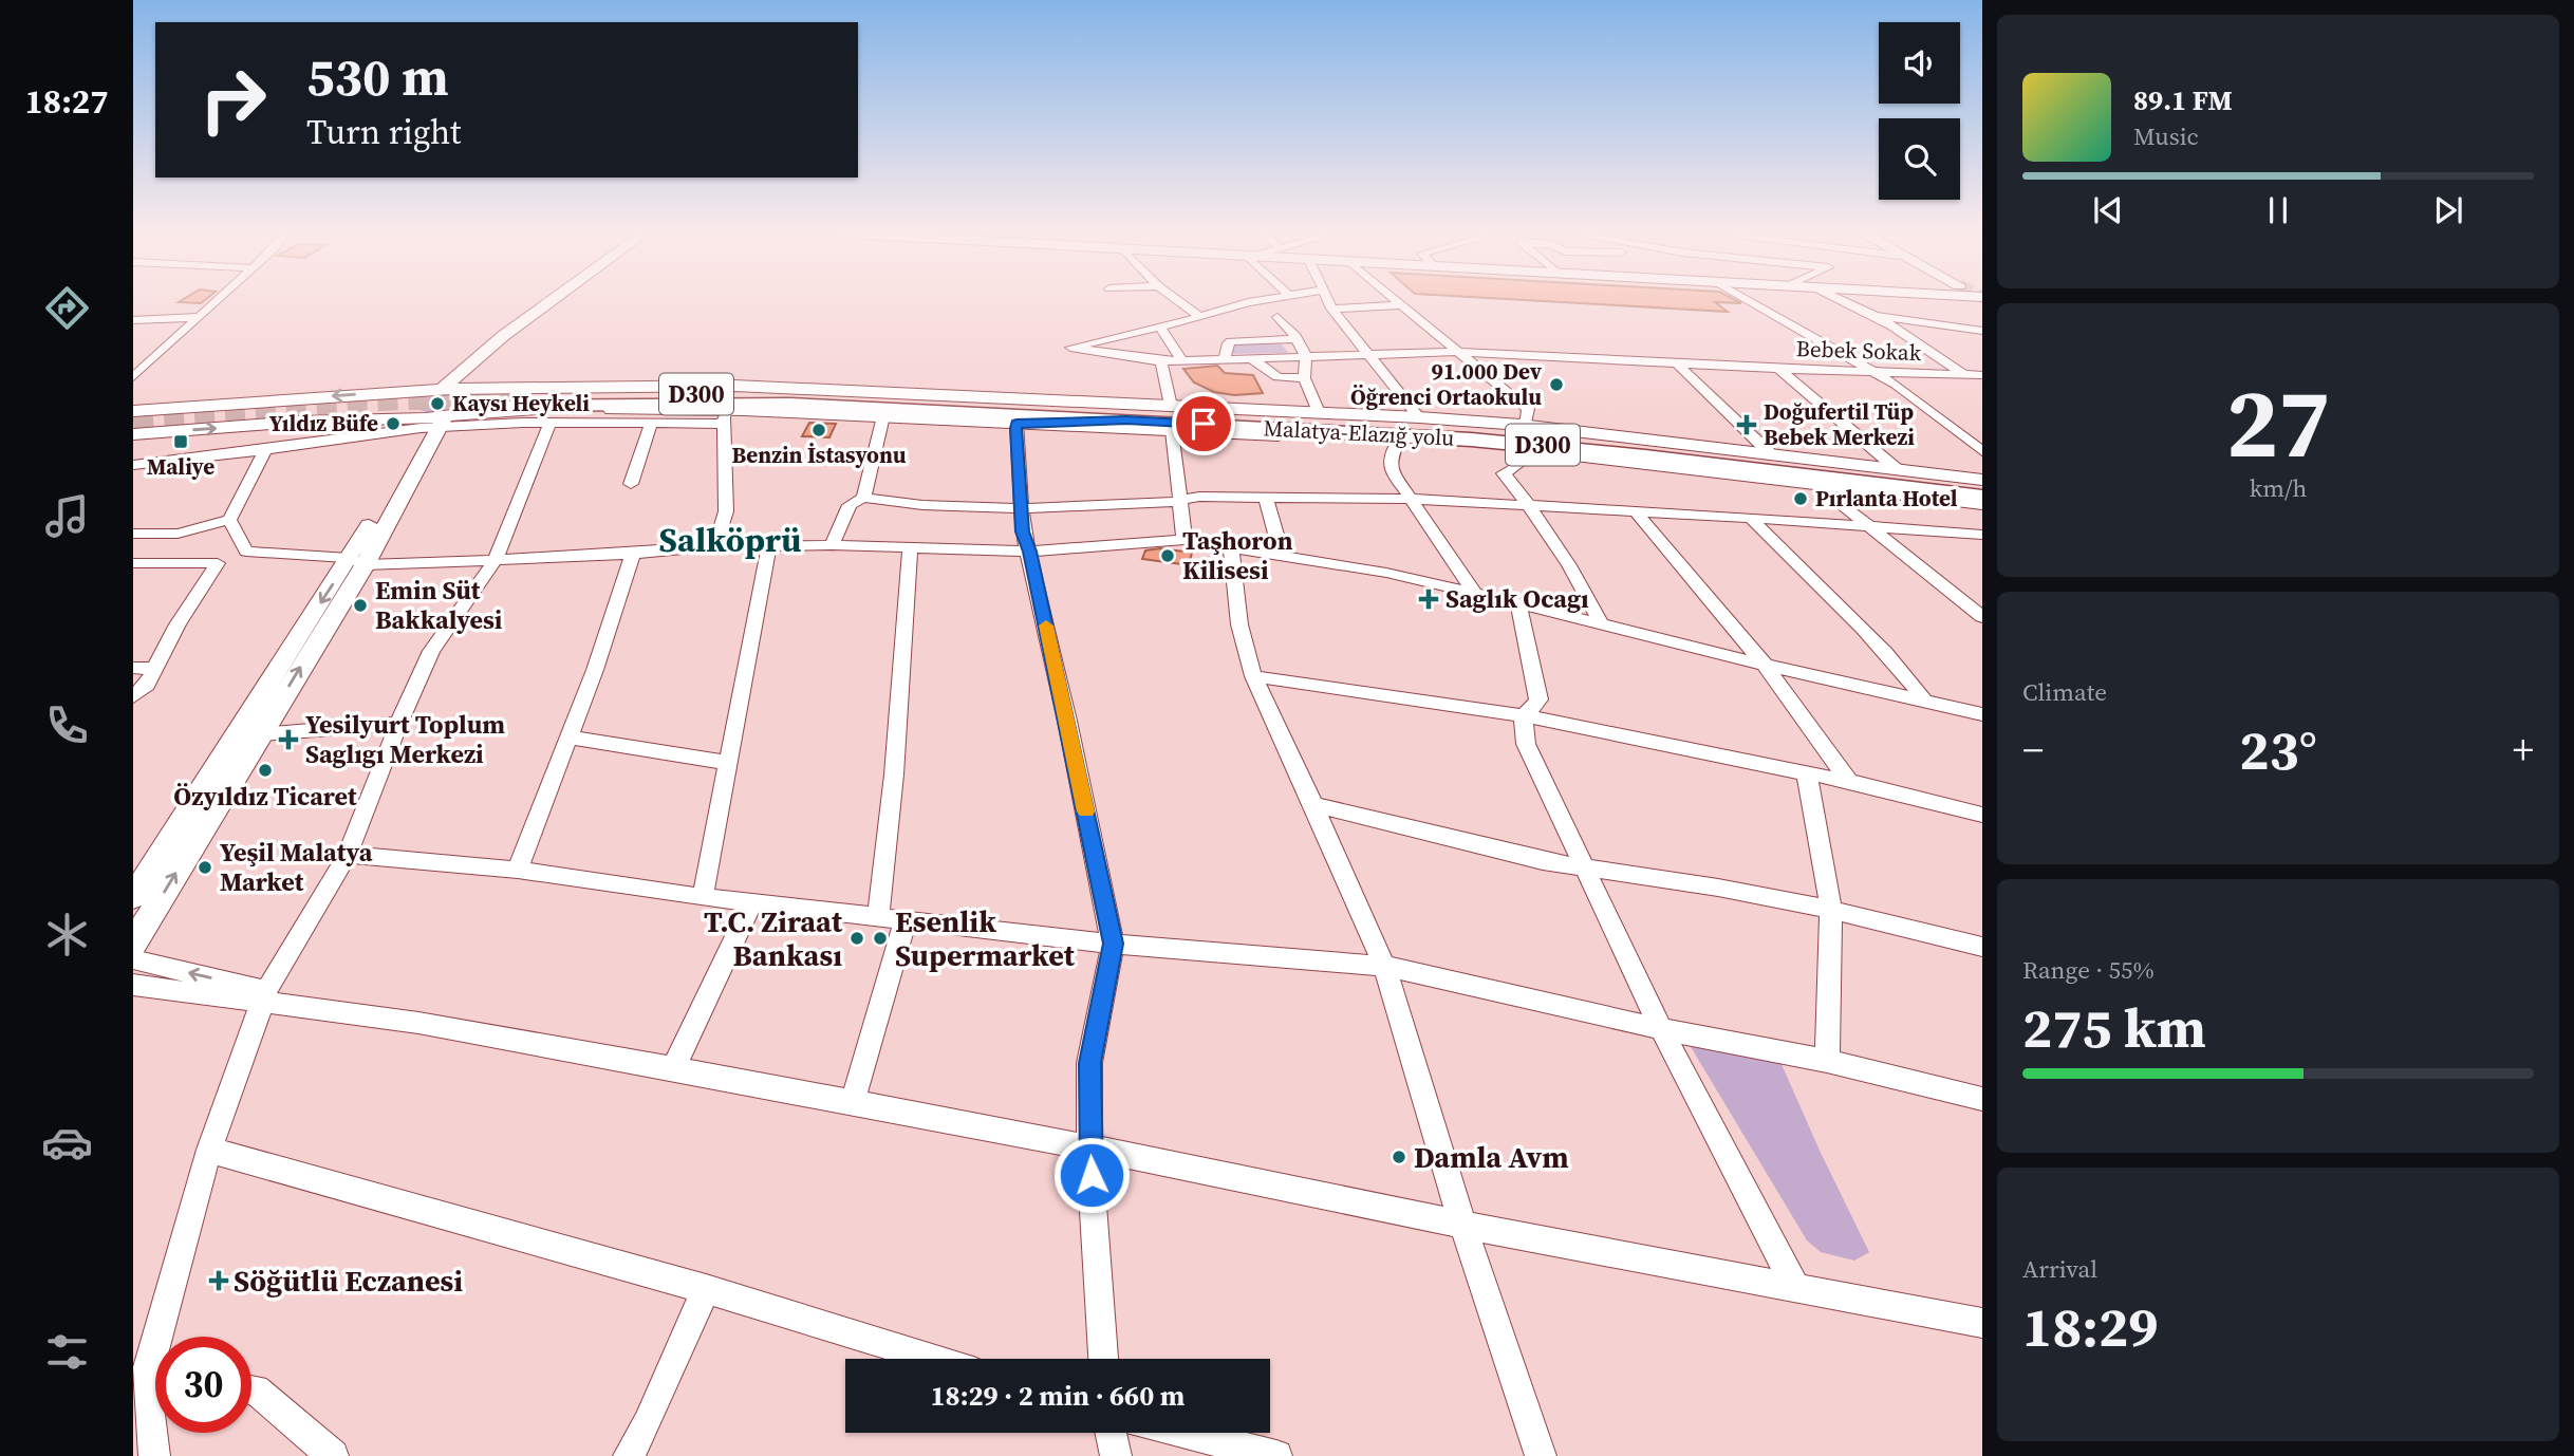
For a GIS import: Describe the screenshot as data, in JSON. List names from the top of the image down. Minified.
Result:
{"streets":{"highway":["D300","Malatya-Elazığ yolu"],"street":["Bebek Sokak"]},"crossings":[["D300","Malatya-Elazığ yolu"]],"districts":["Salköprü"],"places":{"other":["91.000 Dev Öğrenci Ortaokulu","Kaysı Heykeli","Yıldız Büfe","Benzin İstasyonu","Pırlanta Hotel","Taşhoron Kilisesi","Emin Süt Bakkalyesi","Özyıldız Ticaret","Yeşil Malatya Market","T.C. Ziraat Bankası","Esenlik Supermarket","Damla Avm"],"health":["Doğufertil Tüp Bebek Merkezi","Saglık Ocagı","Yesilyurt Toplum Saglıgı Merkezi","Söğütlü Eczanesi"],"transit":["Maliye"]},"page":{"tabs":"18:27","turn":["530 m","Turn right"],"song":["89.1 FM","Music"],"tile":[["27","km/h"],"Climate",["Range · 55%","275 km"],["Arrival","18:29"]],"heat":["−","23°","+"],"limit":"30","trip":"18:29 · 2 min · 660 m"}}
